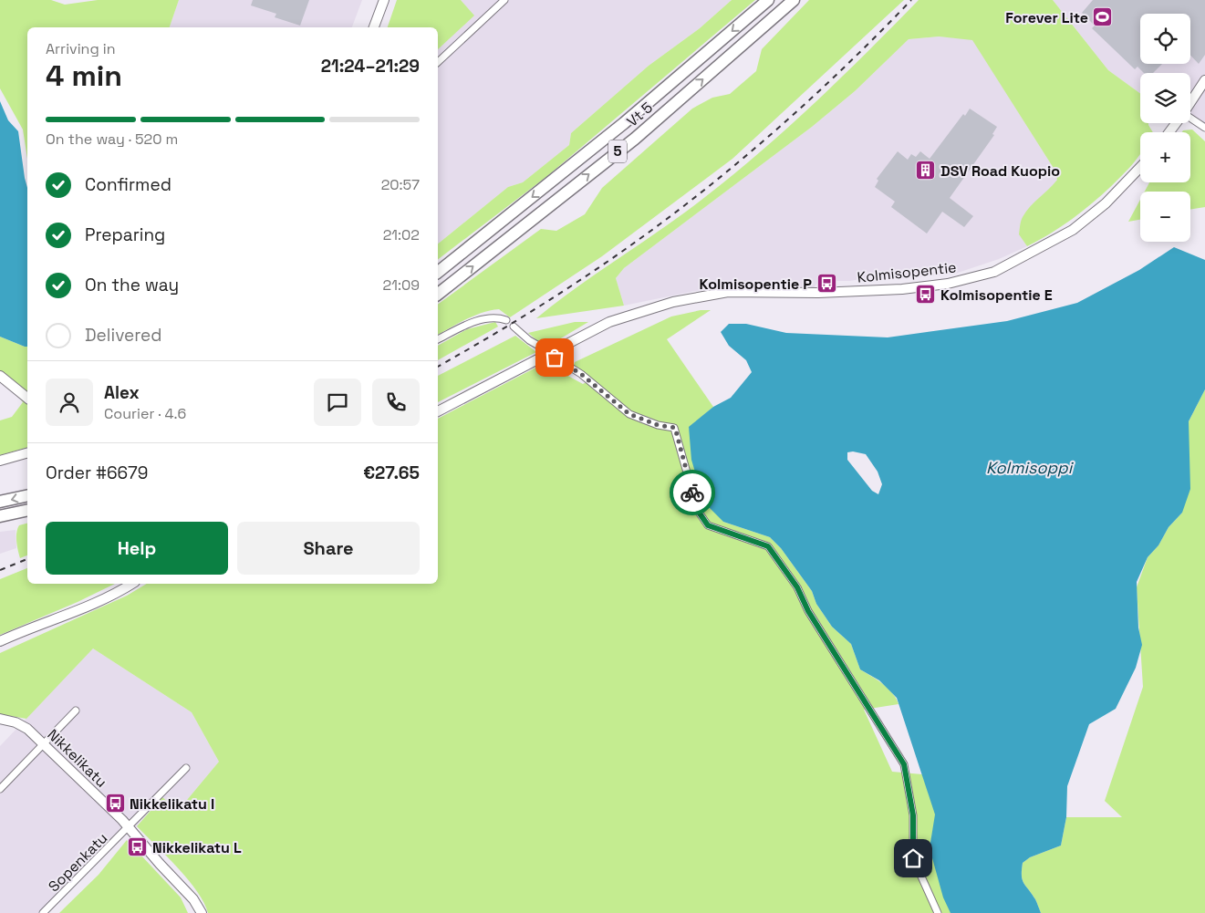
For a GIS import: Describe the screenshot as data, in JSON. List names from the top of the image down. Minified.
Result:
{"streets":{"highway":["Vt 5","5"],"main road":["Kolmisopentie","Nikkelikatu"],"street":["Sopenkatu"]},"crossings":[["Nikkelikatu","Sopenkatu"]],"water":["Kolmisoppi"],"places":{"sports":["Forever Lite"],"building":["DSV Road Kuopio"],"bus stop":["Kolmisopentie P","Kolmisopentie E","Nikkelikatu I","Nikkelikatu L"]},"page":{"map_buttons":["+","−"],"heading":["4 min","Arriving in","21:24–21:29"],"panel":["Alex","Courier · 4.6","Order #6679","€27.65"],"bar":"On the way · 520 m","list":[["Confirmed","20:57"],["Preparing","21:02"],["On the way","21:09"],"Delivered"],"buttons":["Help","Share"]}}
